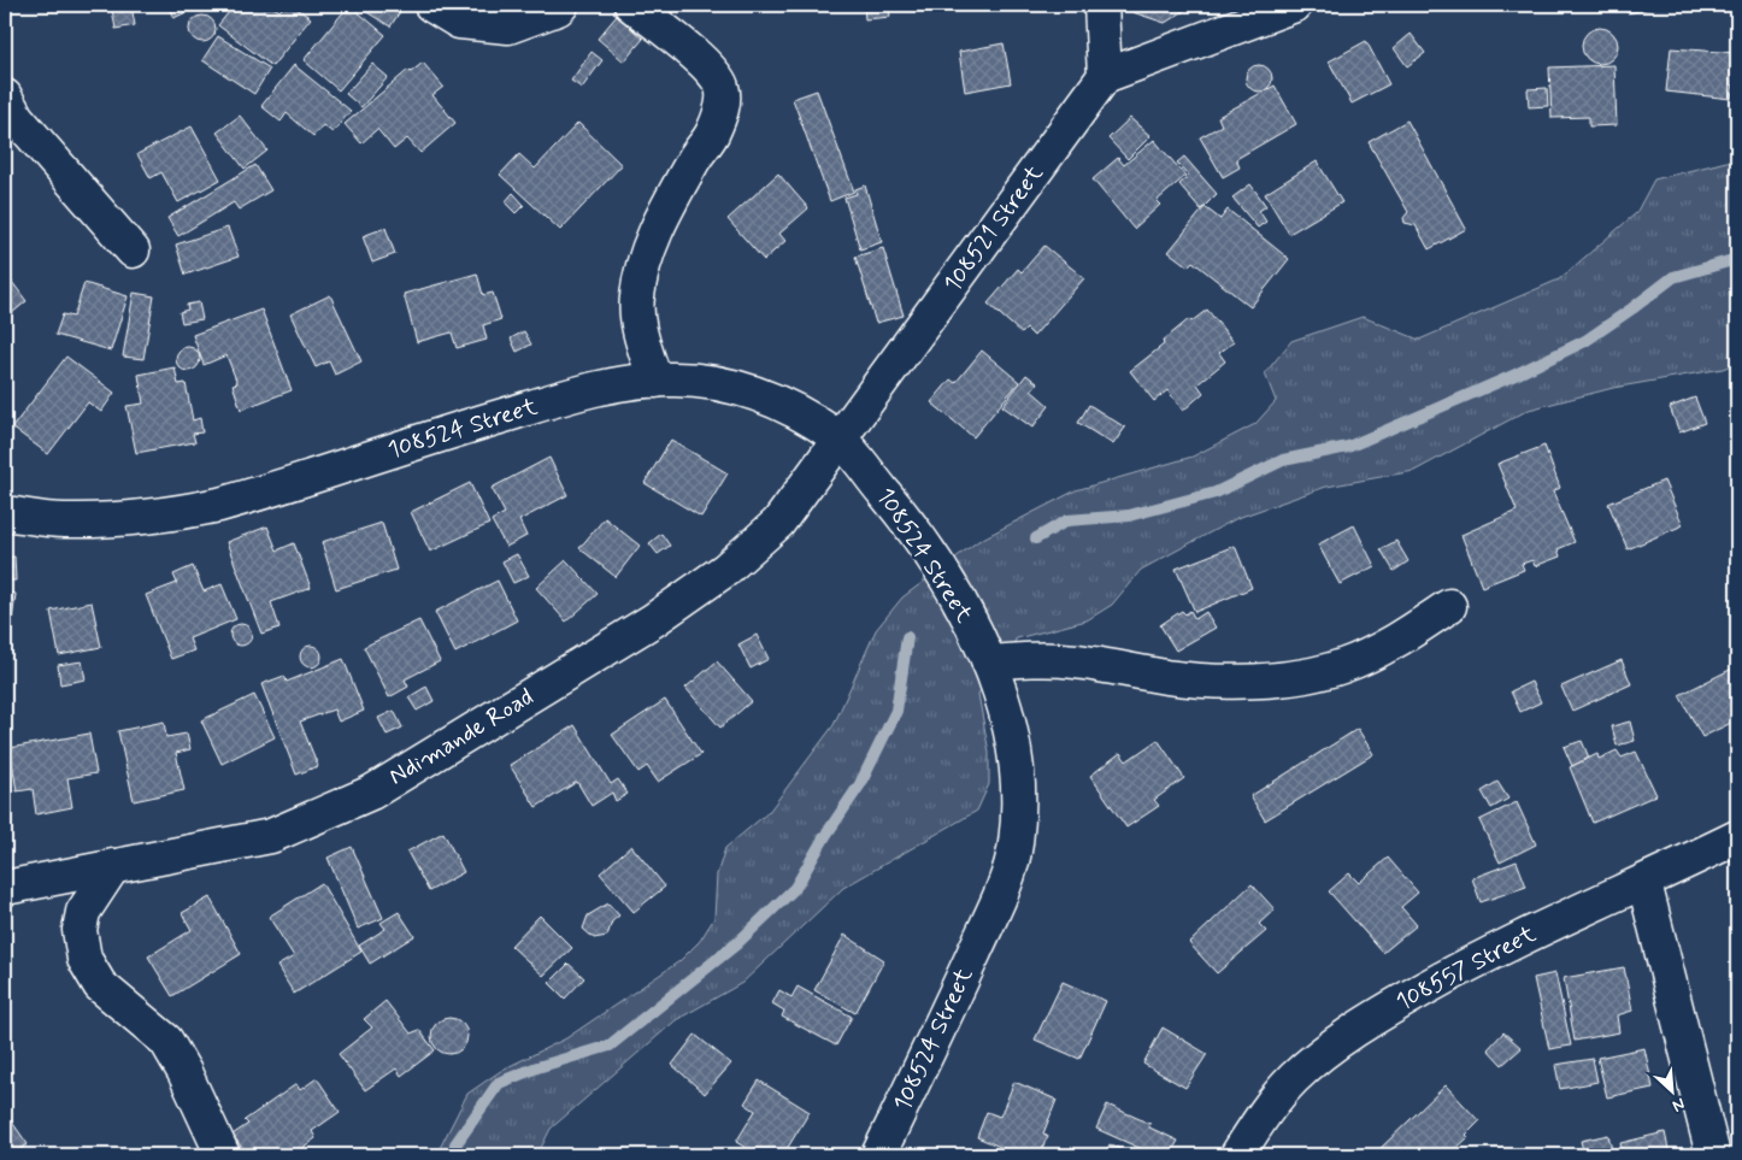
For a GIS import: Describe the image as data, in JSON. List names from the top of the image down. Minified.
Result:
{"streets":{"street":["108521 Street","108524 Street","Ndimande Road","108557 Street"]},"crossings":[["108521 Street","108524 Street"],["108521 Street","Ndimande Road"],["108524 Street","Ndimande Road"]],"north":"bottom right"}
